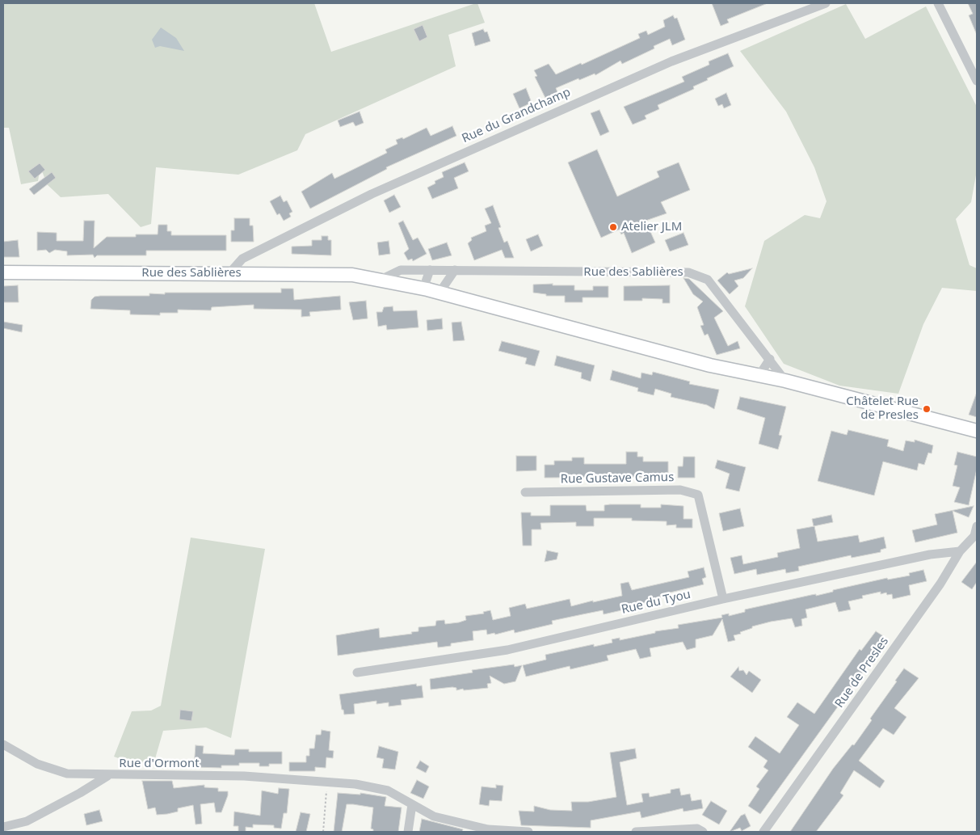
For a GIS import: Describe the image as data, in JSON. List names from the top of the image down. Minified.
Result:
{"streets":{"main road":["Rue des Sablières"],"street":["Rue du Grandchamp","Rue Gustave Camus","Rue du Tyou","Rue de Presles","Rue d'Ormont"]},"crossings":[["Rue du Grandchamp","Rue des Sablières"],["Rue Gustave Camus","Rue du Tyou"],["Rue du Tyou","Rue de Presles"]],"places":["Atelier JLM","Châtelet Rue de Presles"]}
